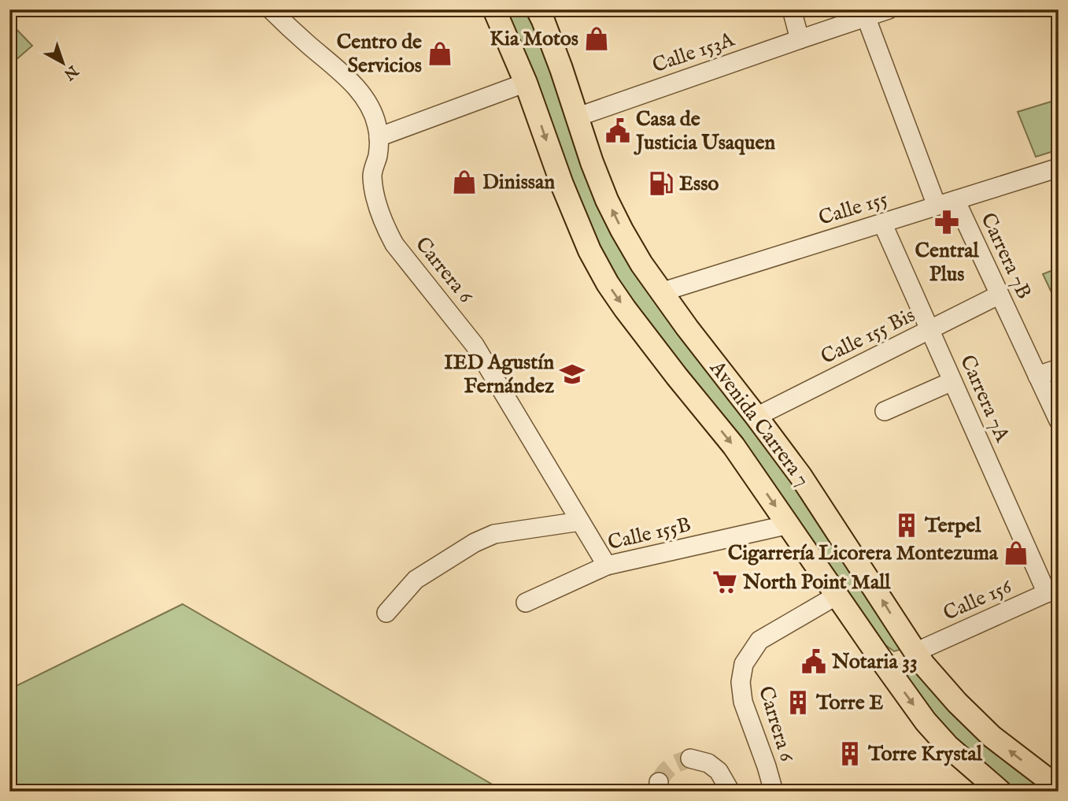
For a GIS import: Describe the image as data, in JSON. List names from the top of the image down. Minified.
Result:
{"streets":{"main road":["Avenida Carrera 7"],"street":["Calle 153A","Calle 155","Carrera 7B","Carrera 6","Calle 155 Bis","Carrera 7A","Calle 155B","Calle 156"]},"crossings":[["Calle 153A","Avenida Carrera 7"],["Calle 155","Carrera 7B"],["Calle 155","Carrera 7A"],["Calle 155","Avenida Carrera 7"],["Carrera 7B","Calle 155 Bis"],["Carrera 6","Avenida Carrera 7"],["Carrera 6","Calle 155B"],["Calle 155 Bis","Carrera 7A"],["Calle 155 Bis","Avenida Carrera 7"],["Carrera 7A","Calle 156"],["Avenida Carrera 7","Calle 155B"],["Avenida Carrera 7","Calle 156"]],"places":{"shop":["Kia Motos","Centro de Servicios","Dinissan","Cigarrería Licorera Montezuma"],"public building":["Casa de Justicia Usaquen","Notaria 33"],"fuel station":["Esso"],"pharmacy":["Central Plus"],"school or university":["IED Agustín Fernández"],"building":["Terpel","Torre E","Torre Krystal"],"supermarket":["North Point Mall"]},"north":"bottom right"}
